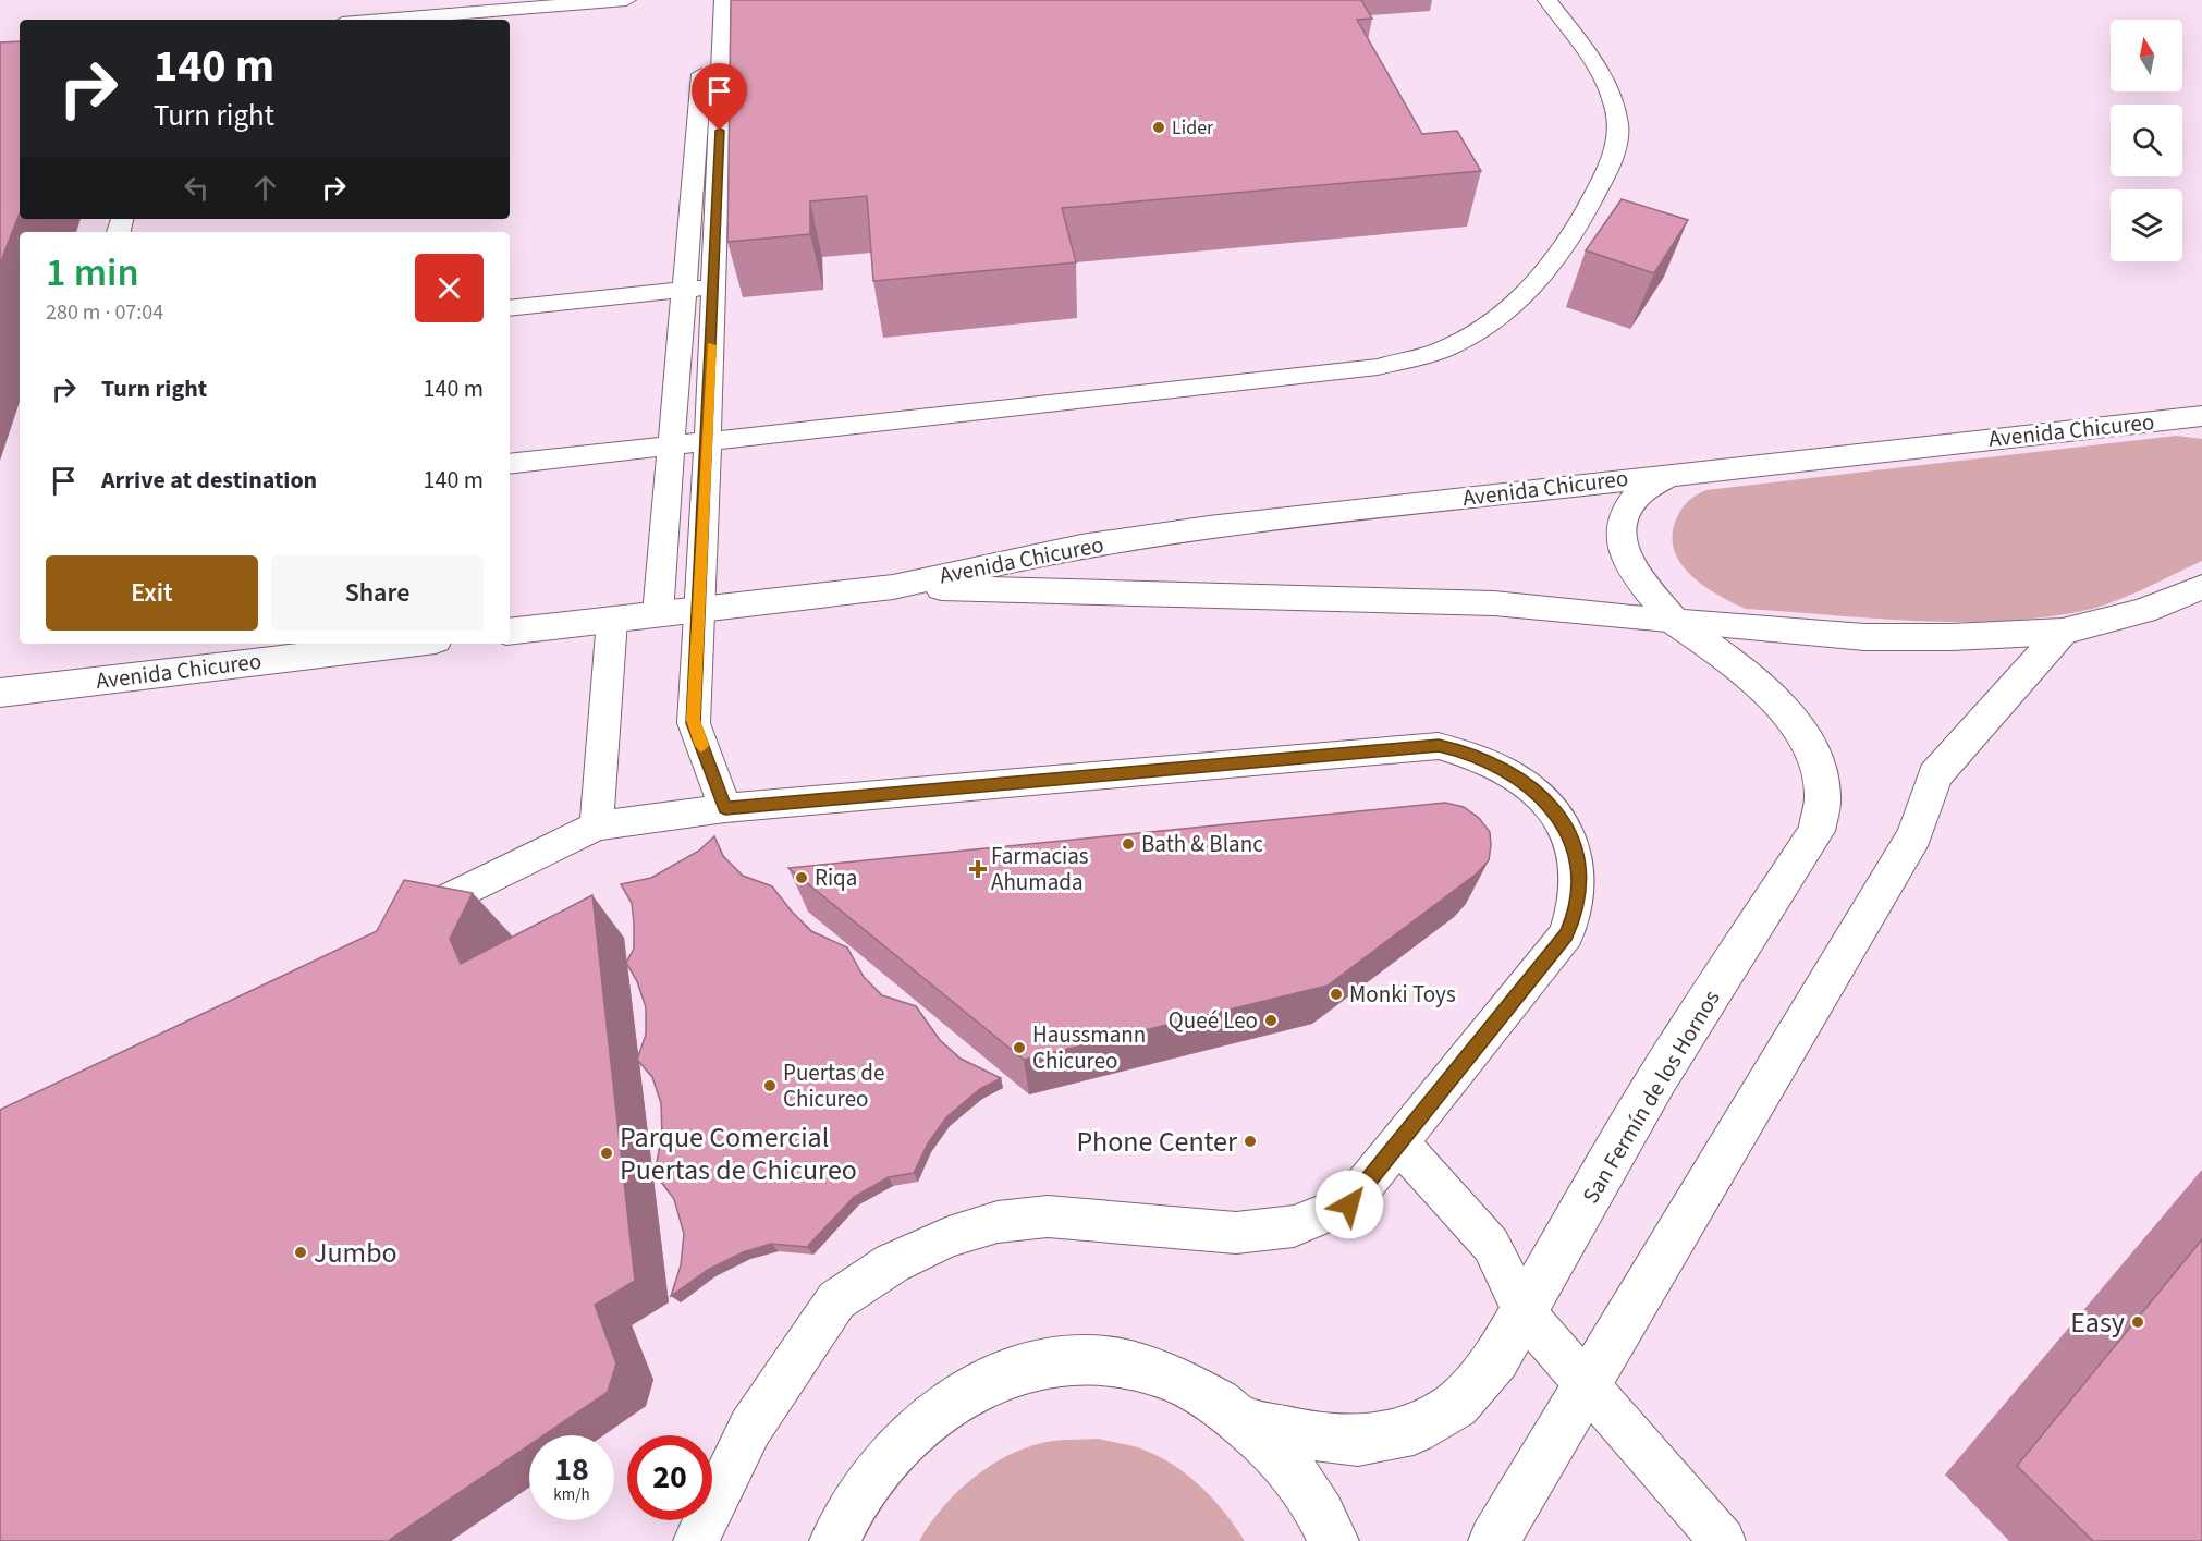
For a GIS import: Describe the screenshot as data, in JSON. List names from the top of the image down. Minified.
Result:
{"streets":{"main road":["Avenida Chicureo","San Fermín de los Hornos"]},"crossings":[["Avenida Chicureo","San Fermín de los Hornos"]],"places":{"other":["Lider","Bath & Blanc","Riqa","Monki Toys","Queé Leo","Haussmann Chicureo","Puertas de Chicureo","Phone Center","Parque Comercial Puertas de Chicureo","Jumbo","Easy"],"health":["Farmacias Ahumada"]},"north":"top","page":{"turn":["140 m","Turn right"],"heading":["1 min","280 m · 07:04"],"list":[{"name":"Turn right","value":"140 m"},{"name":"Arrive at destination","value":"140 m"}],"buttons":["Exit","Share"],"speed":"18 km/h","limit":"20"}}
